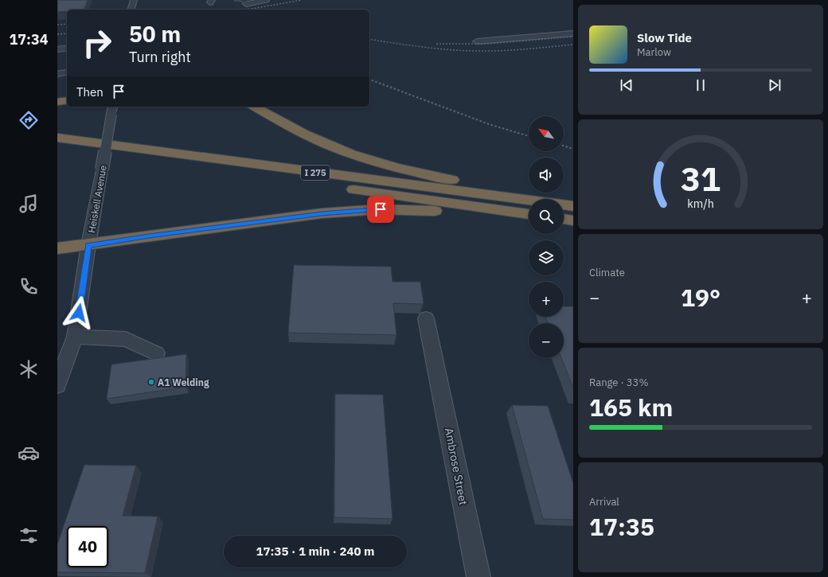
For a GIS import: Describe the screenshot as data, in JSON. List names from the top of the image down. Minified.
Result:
{"streets":{"highway":["I 275"],"street":["Heiskell Avenue","Ambrose Street"]},"places":["A1 Welding"],"north":"top left","page":{"tabs":"17:34","turn":["50 m","Turn right"],"song":["Slow Tide","Marlow"],"then":"Then","map_buttons":["+","−"],"tile":["Climate",["Range · 33%","165 km"],["Arrival","17:35"]],"heat":["−","19°","+"],"limit":"40","trip":"17:35 · 1 min · 240 m","gauge":["31","km/h"]}}
